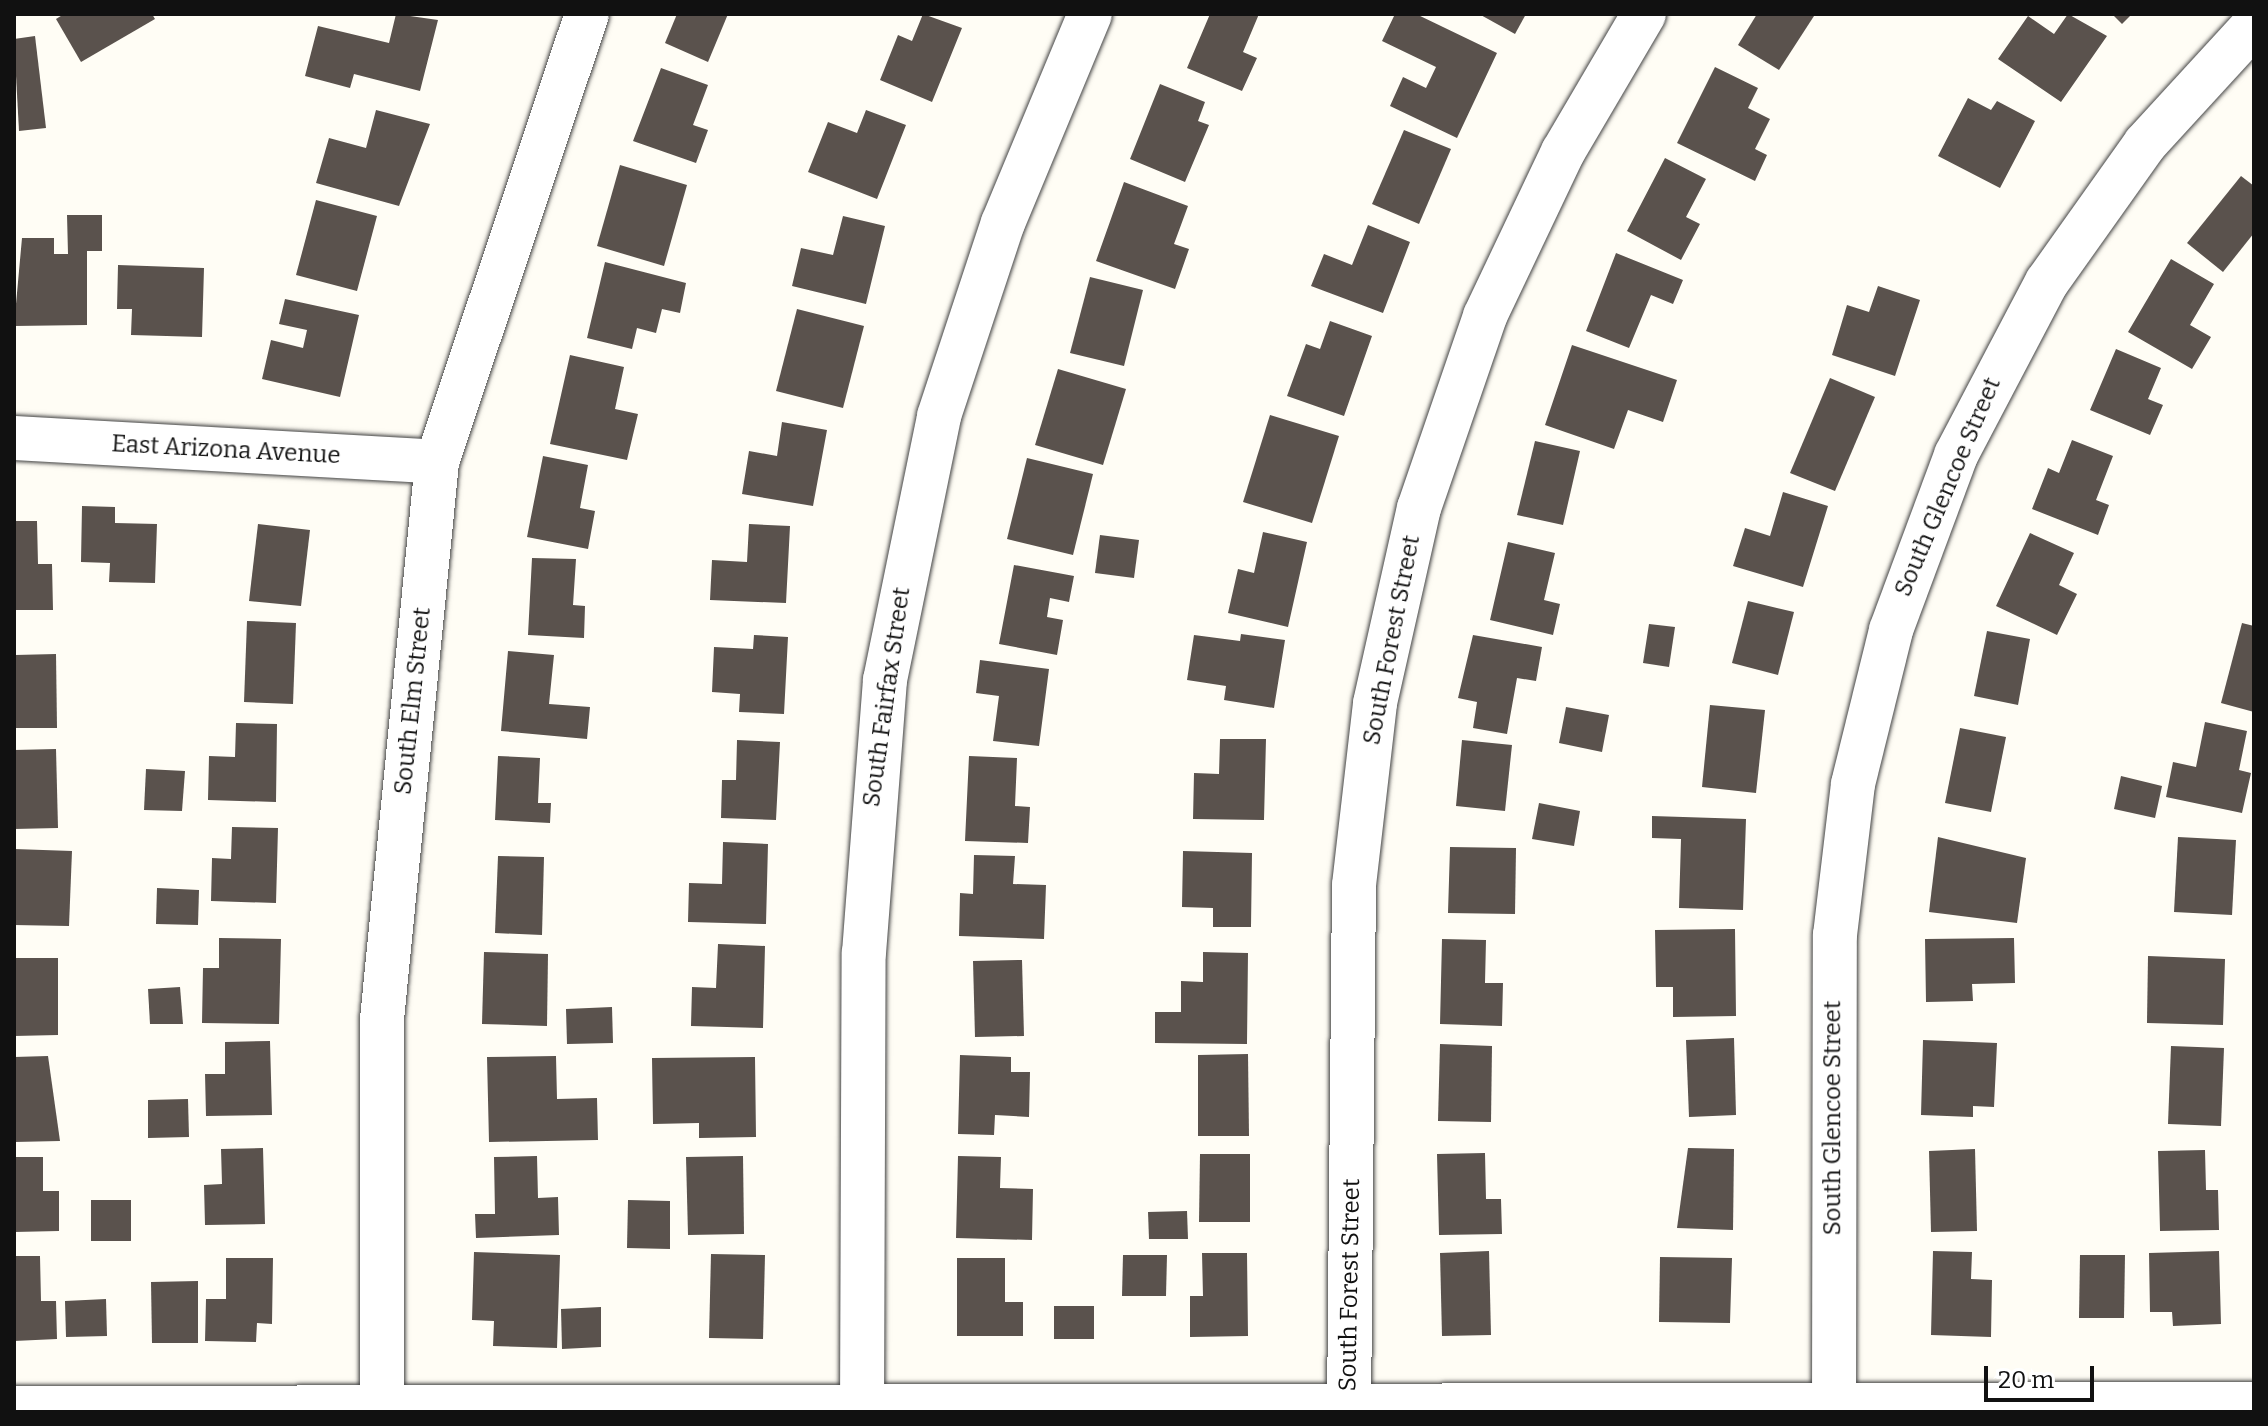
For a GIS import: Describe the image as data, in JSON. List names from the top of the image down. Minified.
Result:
{"streets":{"street":["East Arizona Avenue","South Glencoe Street","South Forest Street","South Fairfax Street","South Elm Street"]},"crossings":[["East Arizona Avenue","South Elm Street"]],"scale_bar":"20 m"}
